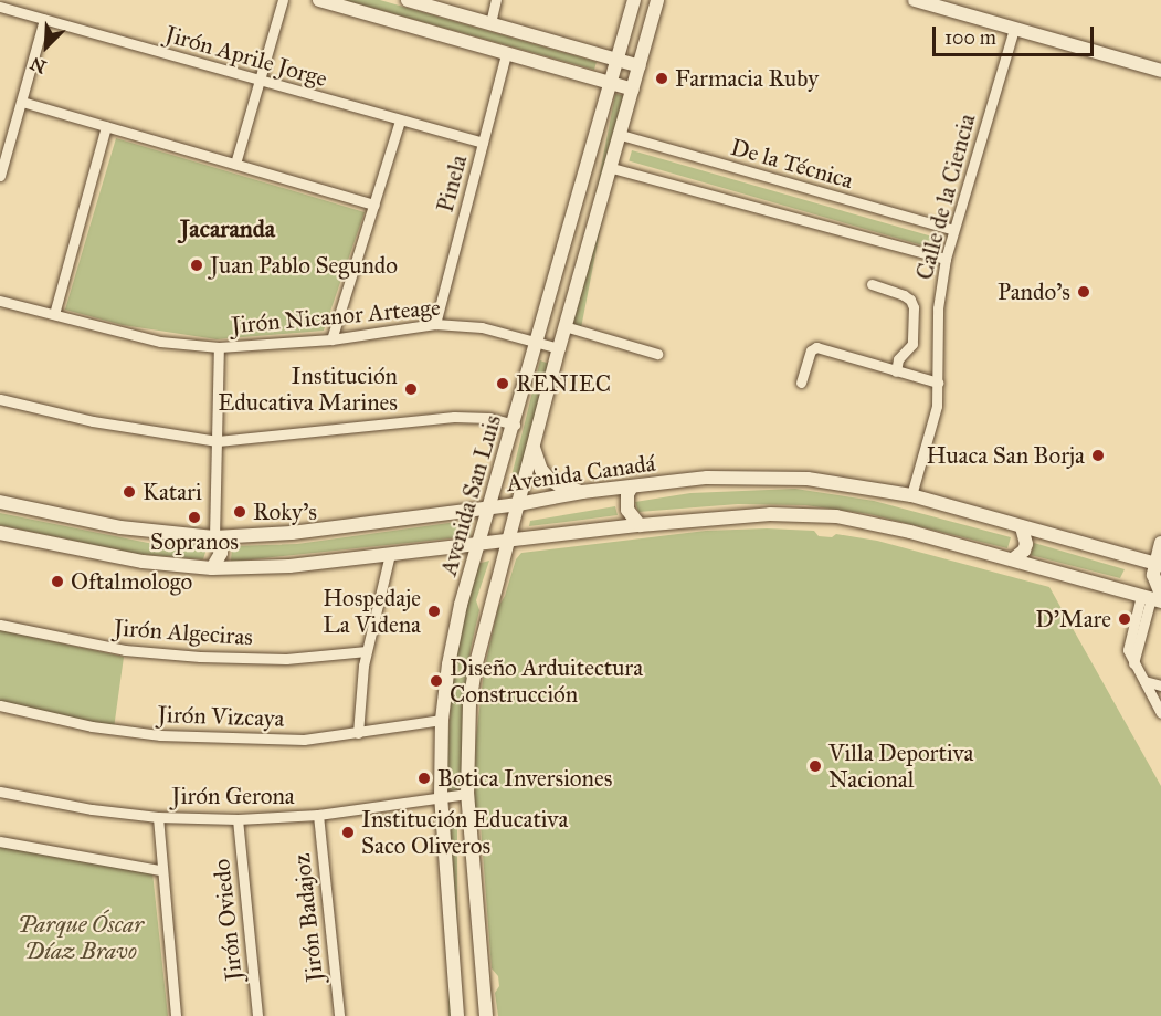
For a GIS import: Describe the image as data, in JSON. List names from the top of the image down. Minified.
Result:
{"streets":{"main road":["Avenida Canadá","Avenida San Luis"],"street":["Jirón Aprile Jorge","De la Técnica","Pinela","Calle de la Ciencia","Jirón Nicanor Arteage","Jirón Algeciras","Jirón Vizcaya","Jirón Gerona","Jirón Badajoz","Jirón Oviedo"]},"crossings":[["Jirón Aprile Jorge","Pinela"],["De la Técnica","Calle de la Ciencia"],["De la Técnica","Avenida San Luis"],["Pinela","Jirón Nicanor Arteage"],["Calle de la Ciencia","Avenida Canadá"],["Jirón Nicanor Arteage","Avenida San Luis"],["Avenida Canadá","Avenida San Luis"],["Avenida San Luis","Jirón Vizcaya"],["Avenida San Luis","Jirón Gerona"],["Jirón Gerona","Jirón Badajoz"],["Jirón Gerona","Jirón Oviedo"]],"districts":["Jacaranda"],"parks":["Parque Óscar Díaz Bravo"],"places":["Farmacia Ruby","Juan Pablo Segundo","Pando's","RENIEC","Institución Educativa Marines","Huaca San Borja","Katari","Roky's","Sopranos","Oftalmologo","Hospedaje La Videna","D'Mare","Diseño Arduitectura Construcción","Villa Deportiva Nacional","Botica Inversiones","Institución Educativa Saco Oliveros"],"scale_bar":"100 m","north":"bottom left"}
